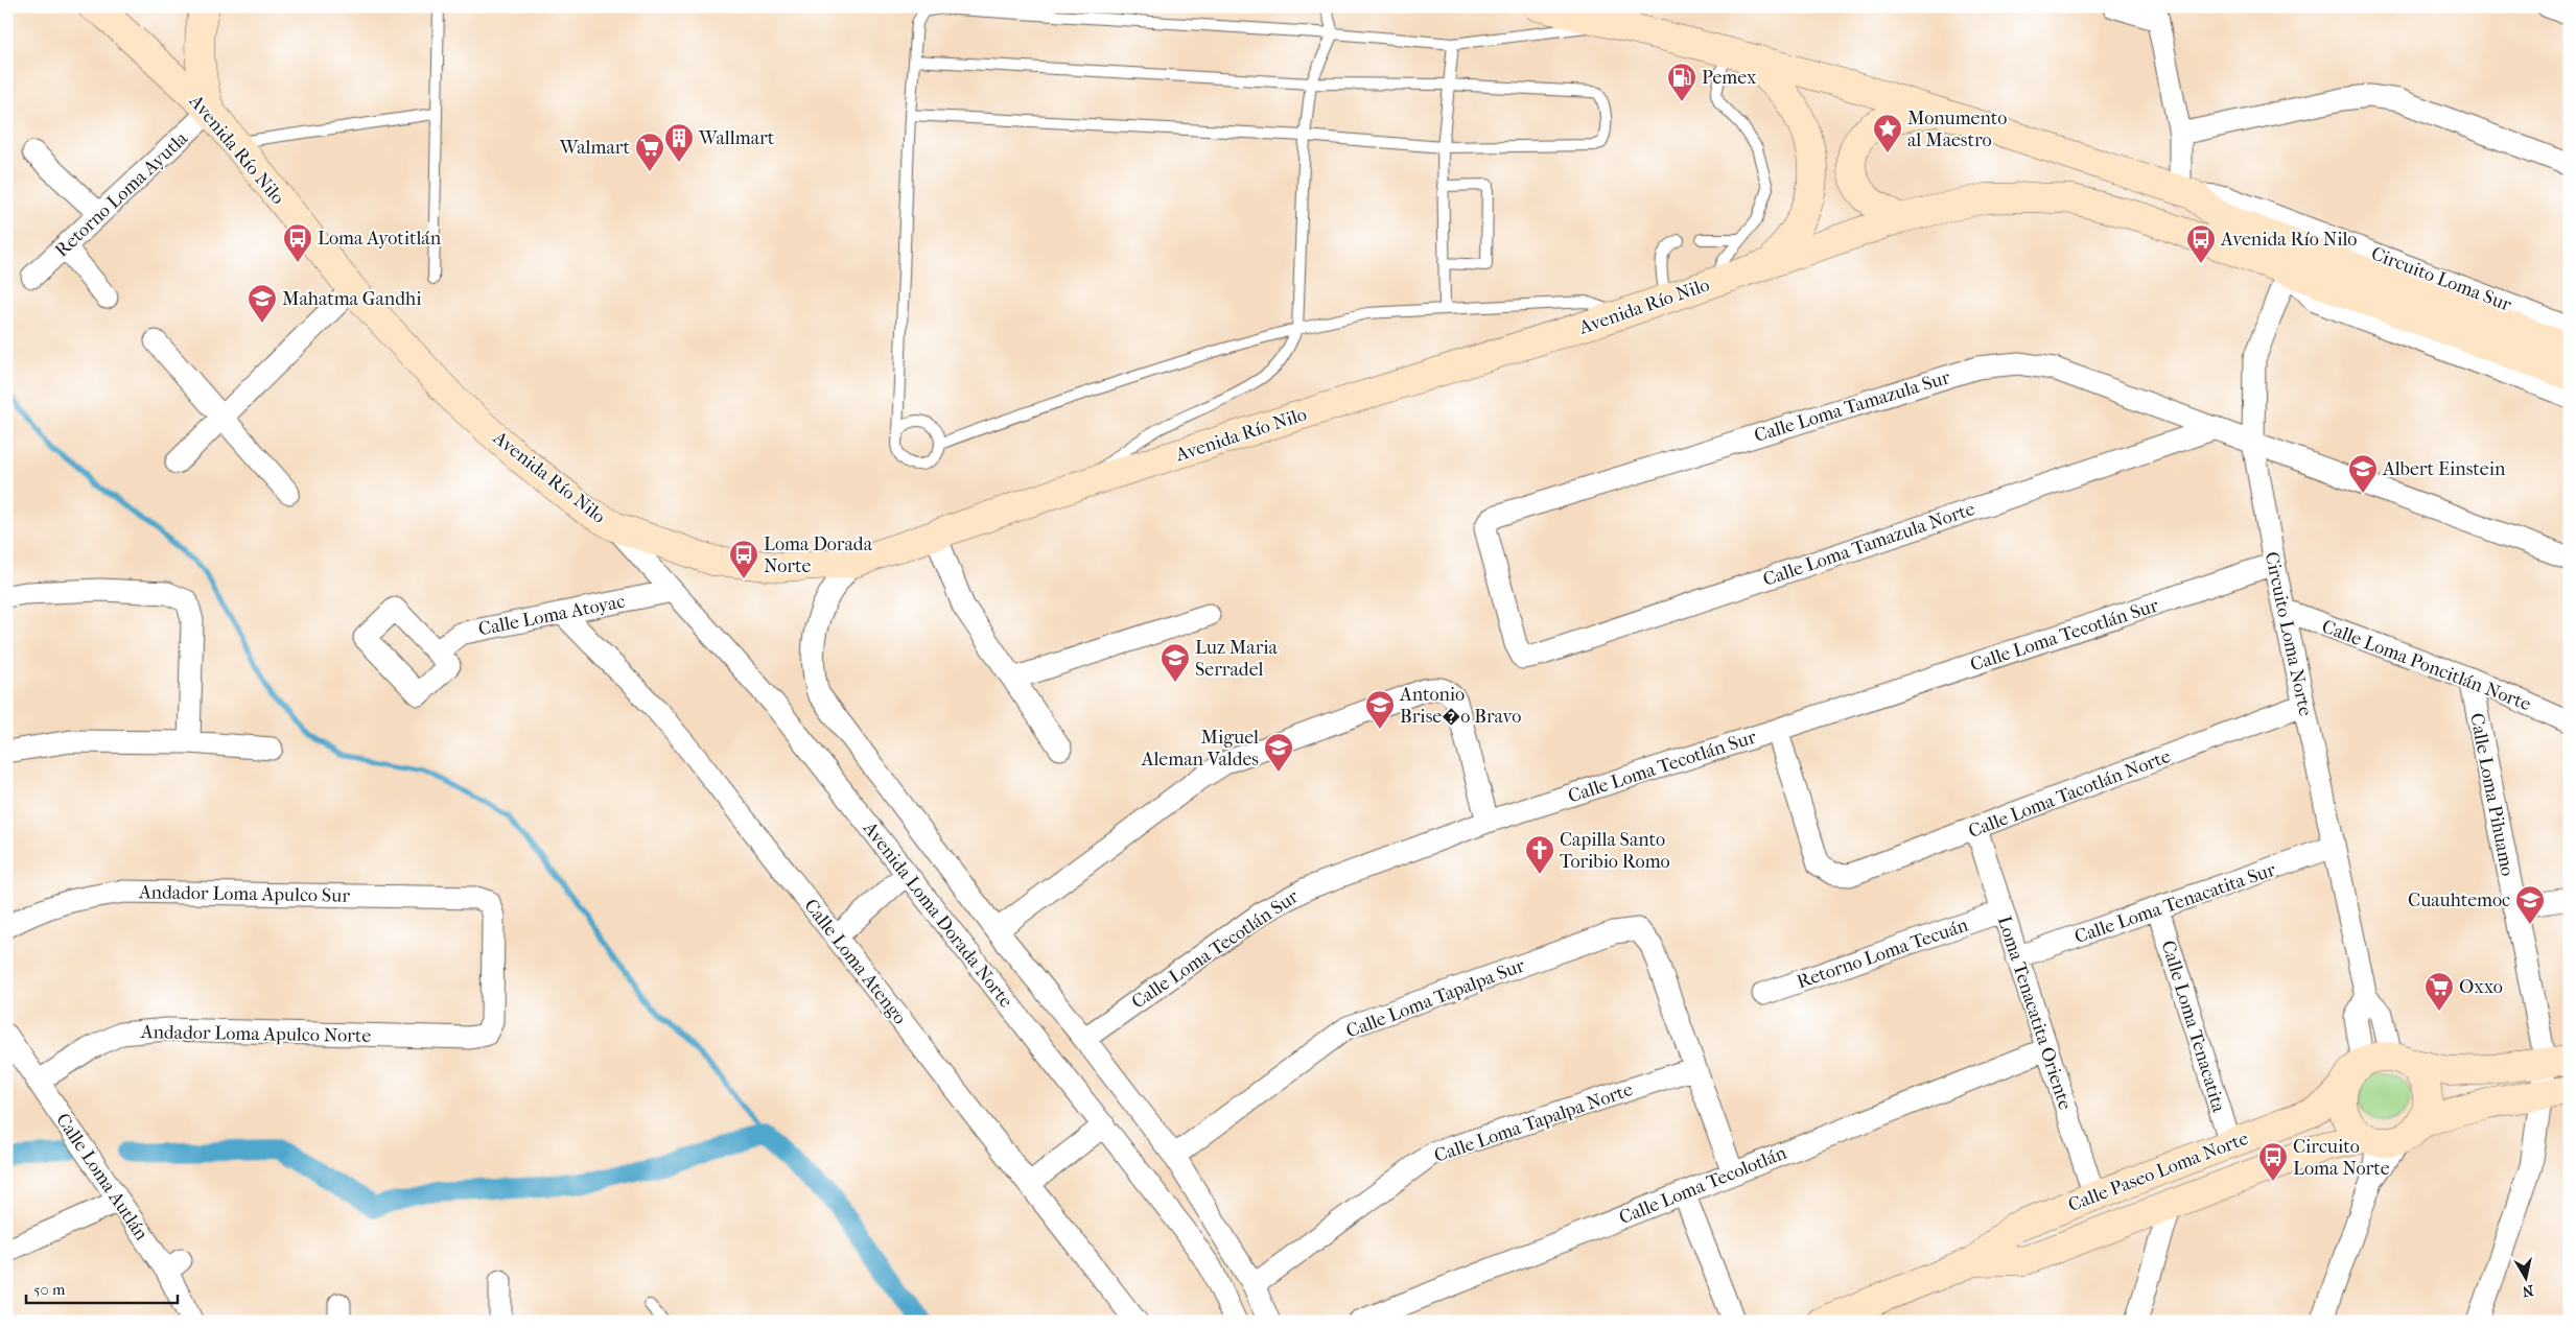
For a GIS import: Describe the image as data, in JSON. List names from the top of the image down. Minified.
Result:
{"streets":{"main road":["Avenida Río Nilo","Calle Paseo Loma Norte"],"street":["Retorno Loma Ayutla","Circuito Loma Sur","Calle Loma Tamazula Sur","Calle Loma Tamazula Norte","Calle Loma Atoyac","Circuito Loma Norte","Calle Loma Tecotlán Sur","Calle Loma Poncitlán Norte","Calle Loma Tacotlán Norte","Calle Loma Pihuamo","Andador Loma Apulco Sur","Calle Loma Tenacatita Sur","Avenida Loma Dorada Norte","Retorno Loma Tecuán","Calle Loma Atengo","Calle Loma Tapalpa Sur","Loma Tenacatita Oriente","Calle Loma Tenacatita","Andador Loma Apulco Norte","Calle Loma Tapalpa Norte","Calle Loma Autlán","Calle Loma Tecolotlán"]},"crossings":[["Avenida Río Nilo","Retorno Loma Ayutla"],["Avenida Río Nilo","Circuito Loma Norte"],["Avenida Río Nilo","Avenida Loma Dorada Norte"],["Calle Loma Tamazula Sur","Calle Loma Tamazula Norte"],["Calle Loma Tamazula Sur","Circuito Loma Norte"],["Calle Loma Atoyac","Avenida Loma Dorada Norte"],["Calle Loma Atoyac","Calle Loma Atengo"],["Circuito Loma Norte","Calle Loma Tecotlán Sur"],["Circuito Loma Norte","Calle Loma Poncitlán Norte"],["Circuito Loma Norte","Calle Loma Tacotlán Norte"],["Circuito Loma Norte","Calle Loma Tenacatita Sur"],["Calle Loma Tecotlán Sur","Calle Loma Tacotlán Norte"],["Calle Loma Tecotlán Sur","Avenida Loma Dorada Norte"],["Calle Loma Poncitlán Norte","Calle Loma Pihuamo"],["Calle Loma Tacotlán Norte","Loma Tenacatita Oriente"],["Calle Loma Pihuamo","Calle Paseo Loma Norte"],["Andador Loma Apulco Sur","Andador Loma Apulco Norte"],["Calle Loma Tenacatita Sur","Loma Tenacatita Oriente"],["Calle Loma Tenacatita Sur","Calle Loma Tenacatita"],["Avenida Loma Dorada Norte","Calle Loma Tapalpa Sur"],["Avenida Loma Dorada Norte","Calle Loma Tapalpa Norte"],["Retorno Loma Tecuán","Loma Tenacatita Oriente"],["Calle Loma Tapalpa Sur","Calle Loma Tapalpa Norte"],["Loma Tenacatita Oriente","Calle Paseo Loma Norte"],["Loma Tenacatita Oriente","Calle Loma Tecolotlán"],["Calle Loma Tenacatita","Calle Paseo Loma Norte"],["Andador Loma Apulco Norte","Calle Loma Autlán"]],"places":{"fuel station":["Pemex"],"place":["Monumento al Maestro"],"building":["Wallmart"],"supermarket":["Walmart","Oxxo"],"bus stop":["Loma Ayotitlán","Avenida Río Nilo","Loma Dorada Norte","Circuito Loma Norte"],"school or university":["Mahatma Gandhi","Albert Einstein","Luz Maria Serradel","Antonio Brise�o Bravo","Miguel Aleman Valdes","Cuauhtemoc"],"church":["Capilla Santo Toribio Romo"]},"scale_bar":"50 m","north":"bottom"}
